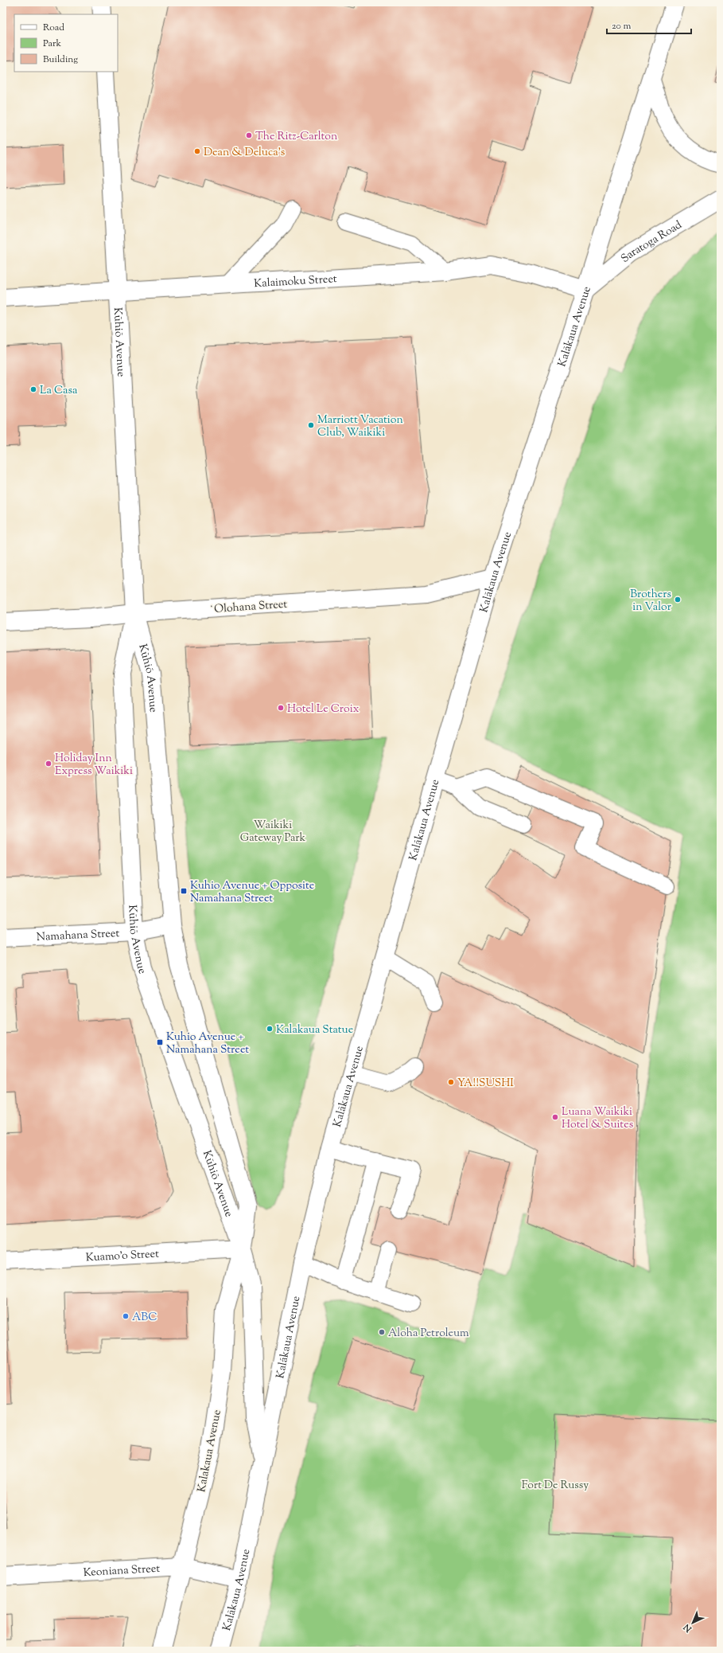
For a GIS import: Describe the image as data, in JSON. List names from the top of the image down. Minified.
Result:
{"streets":{"street":["Saratoga Road","Kalaimoku Street","Kalākaua Avenue","Kūhiō Avenue","ʻOlohana Street","Namahana Street","Kuamo'o Street","Kalakaua Avenue","Keoniana Street"]},"crossings":[["Saratoga Road","Kalaimoku Street"],["Saratoga Road","Kalākaua Avenue"],["Kalaimoku Street","Kalākaua Avenue"],["Kalaimoku Street","Kūhiō Avenue"],["Kalākaua Avenue","Kūhiō Avenue"],["Kalākaua Avenue","ʻOlohana Street"],["Kalākaua Avenue","Keoniana Street"],["Kūhiō Avenue","ʻOlohana Street"],["Kūhiō Avenue","Namahana Street"],["Kūhiō Avenue","Kuamo'o Street"],["Kūhiō Avenue","Kalakaua Avenue"],["Kuamo'o Street","Kalakaua Avenue"],["Kalakaua Avenue","Keoniana Street"]],"parks":["Waikīkī Gateway Park","Fort De Russy"],"places":{"other":["The Ritz-Carlton","Dean & Deluca’s","La Casa","Marriott Vacation Club, Waikiki","Brothers in Valor","Hotel Le Croix","Holiday Inn Express Waikiki","Kalakaua Statue","YA!!SUSHI","Luana Waikiki Hotel & Suites","ABC","Aloha Petroleum"],"transit":["Kuhio Avenue + Opposite Namahana Street","Kuhio Avenue + Namahana Street"]},"legend":["Road","Park","Building"],"scale_bar":"20 m","north":"bottom left"}
